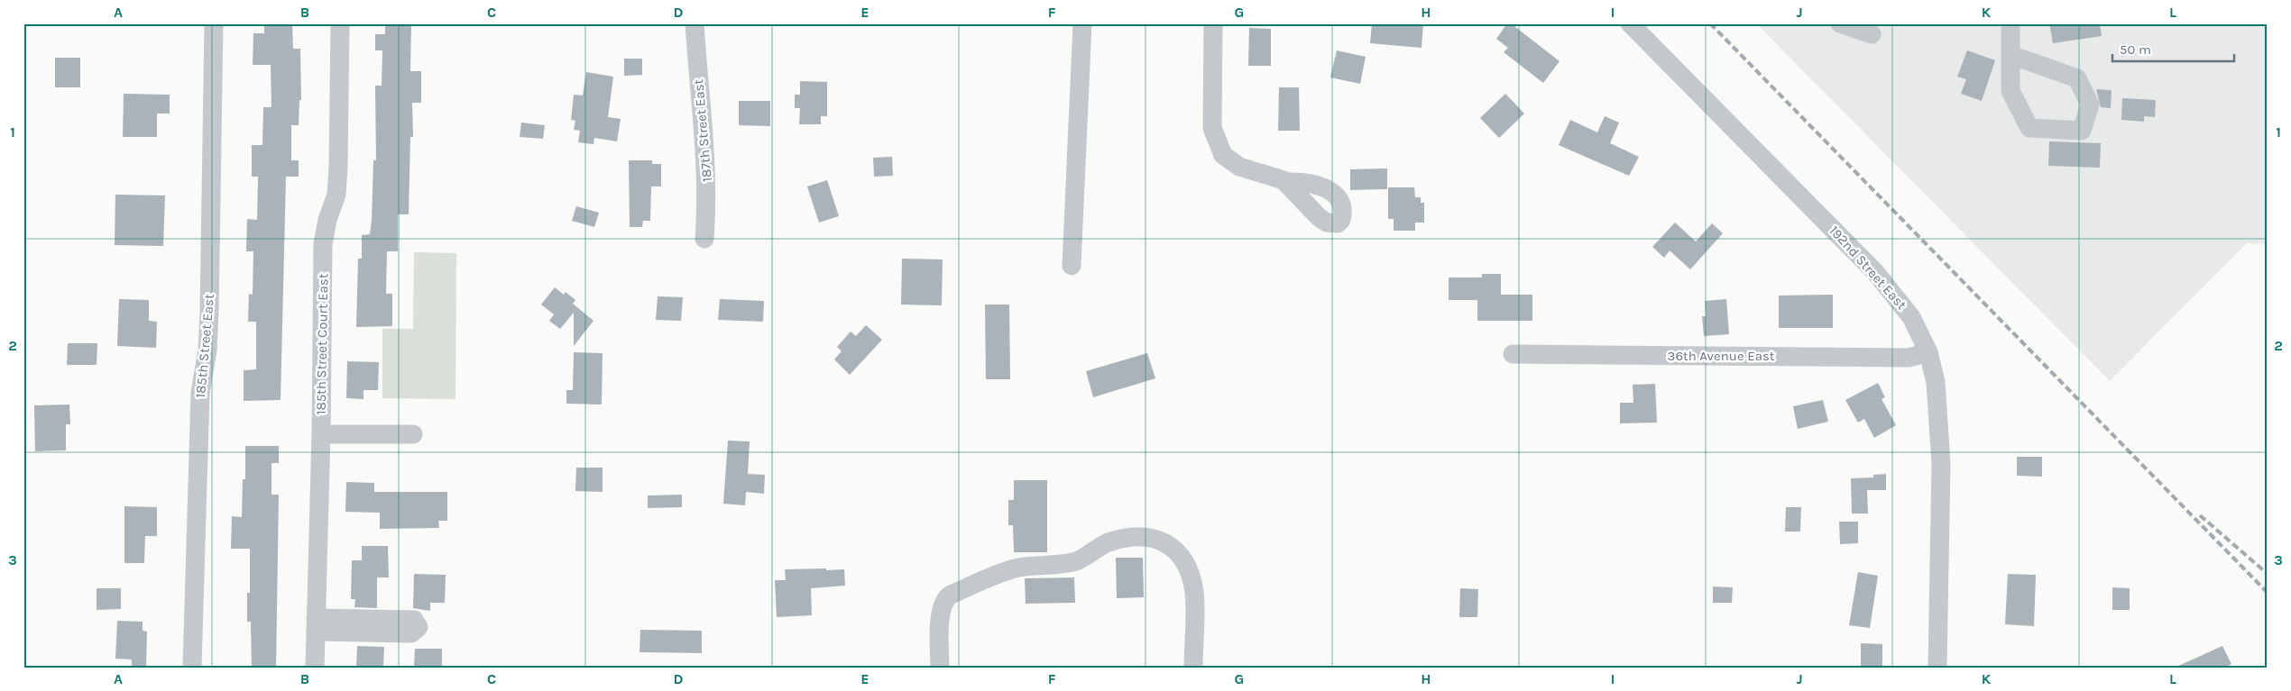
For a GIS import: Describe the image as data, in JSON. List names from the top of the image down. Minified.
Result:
{"streets":{"street":["187th Street East","192nd Street East","185th Street Court East","185th Street East","36th Avenue East"]},"crossings":[["192nd Street East","36th Avenue East"]],"scale_bar":"50 m","grid":{"columns":["A","B","C","D","E","F","G","H","I","J","K","L"],"rows":["1","2","3"]}}
